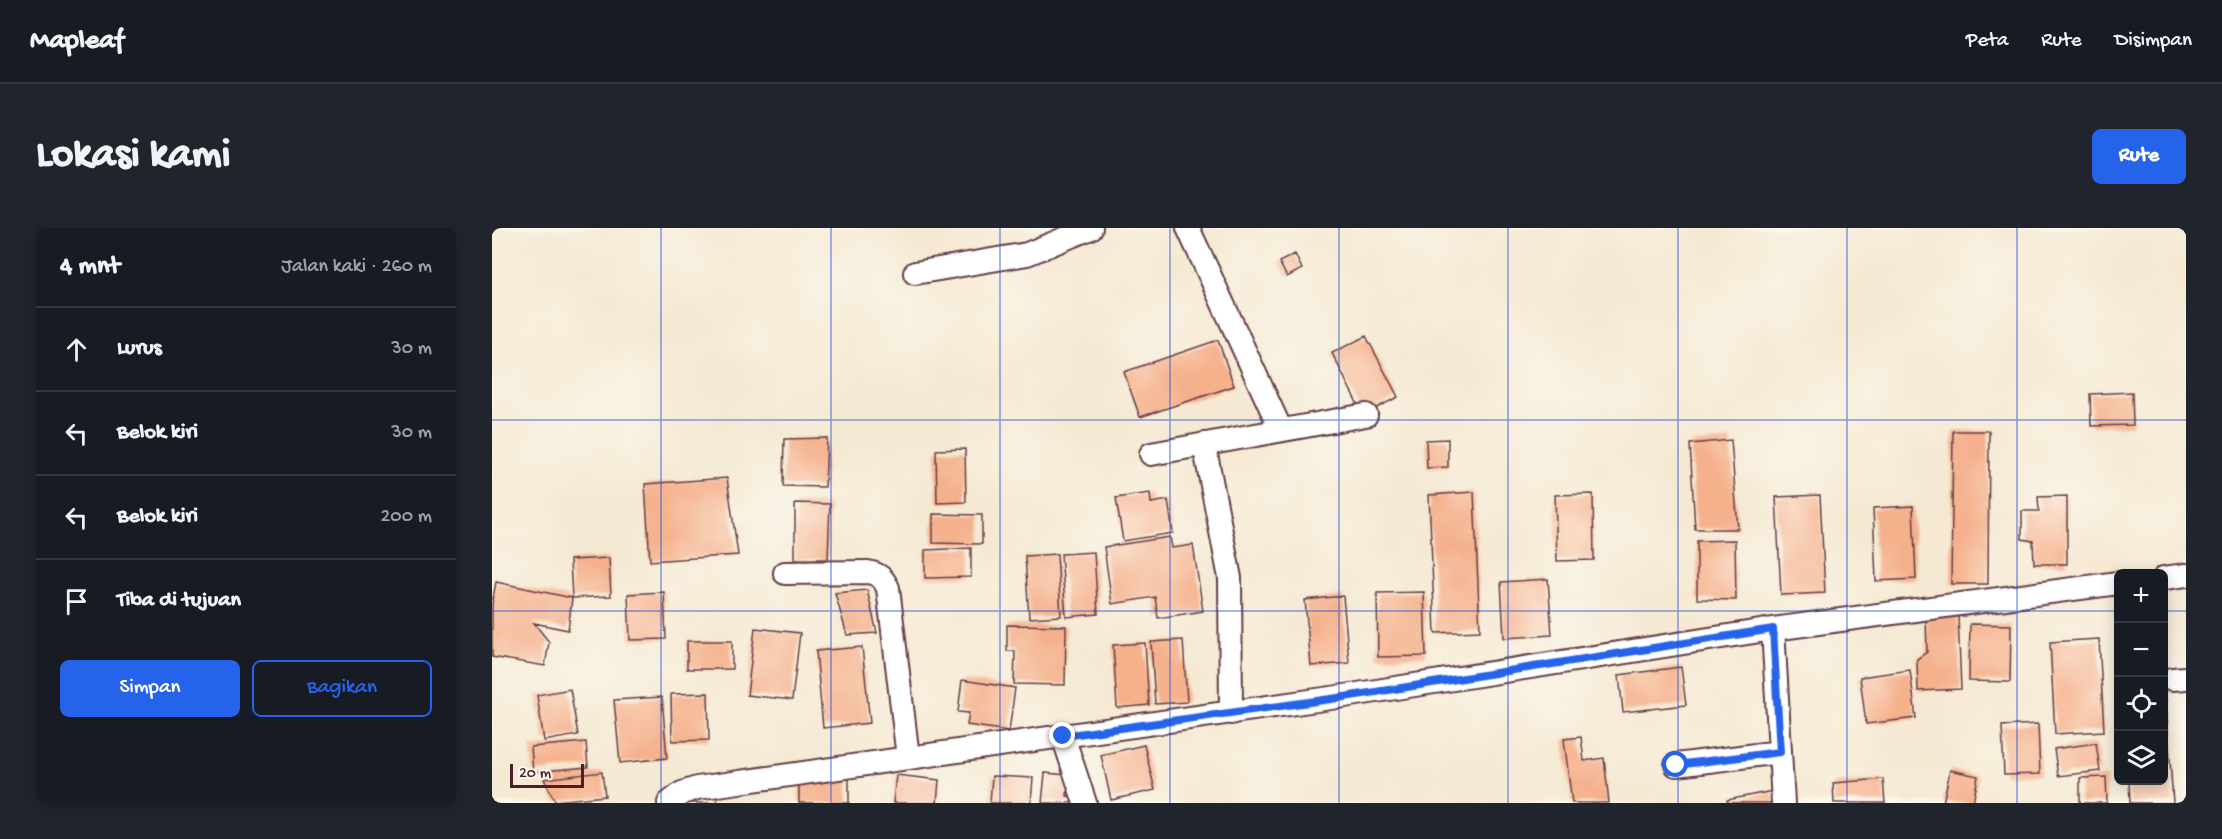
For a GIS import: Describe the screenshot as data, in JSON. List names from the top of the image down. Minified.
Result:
{"scale_bar":"20 m","page":{"header":"Mapleaf","nav":["Peta","Rute","Disimpan"],"buttons":["Rute",["Simpan","Bagikan"]],"title":"Lokasi kami","heading":["4 mnt","Jalan kaki · 260 m"],"list":[["Lurus","30 m"],["Belok kiri","30 m"],["Belok kiri","200 m"],"Tiba di tujuan"],"map_buttons":["+","−"],"scale":"20 m"}}
